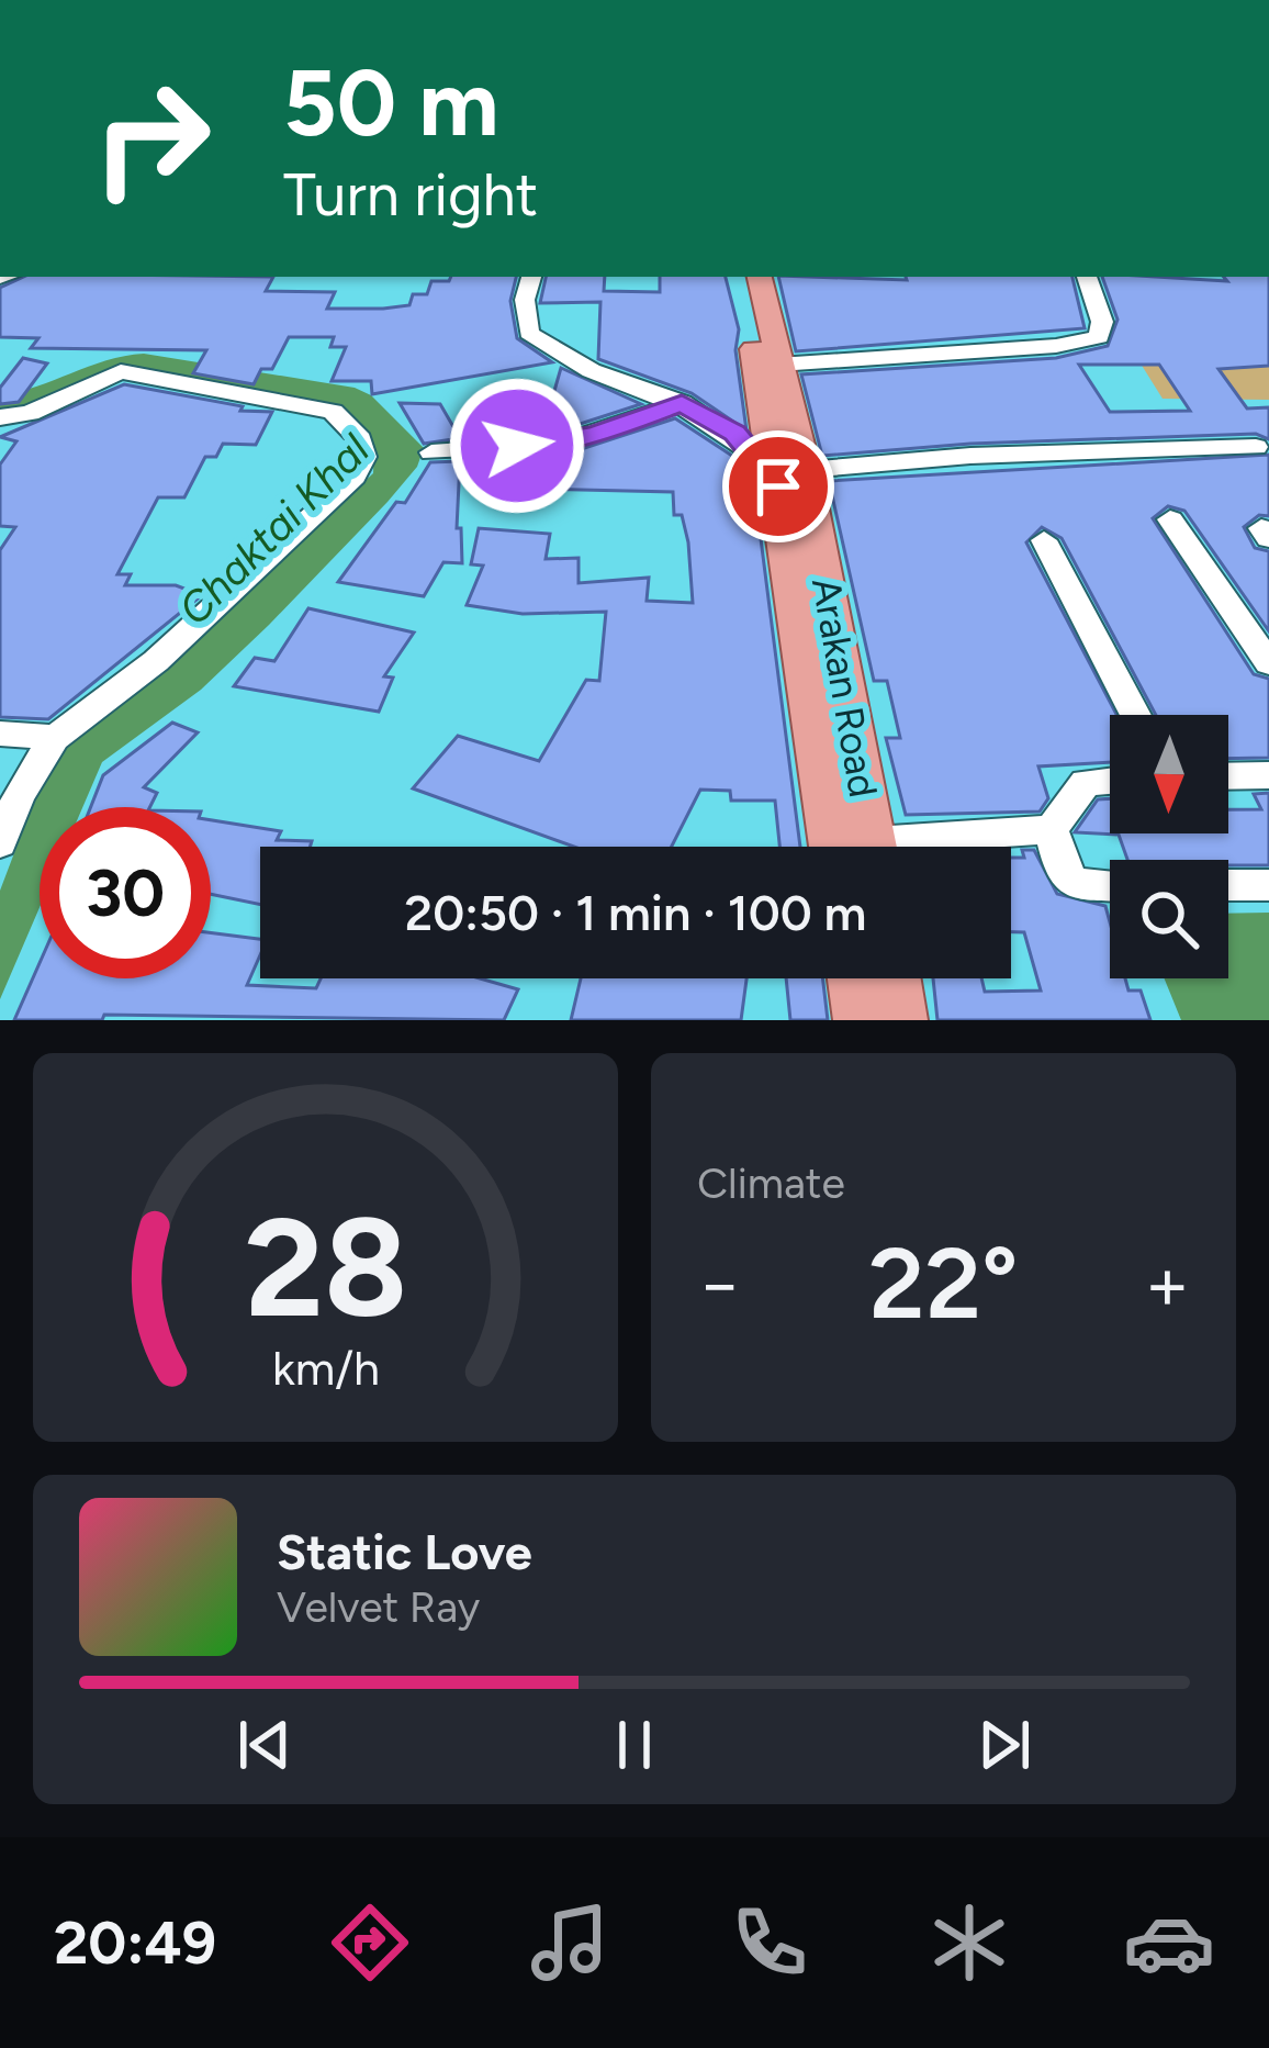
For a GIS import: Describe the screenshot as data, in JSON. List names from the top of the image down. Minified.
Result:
{"streets":{"main road":["Arakan Road"]},"water":["Chaktai Khal"],"north":"bottom","page":{"turn":["50 m","Turn right"],"limit":"30","trip":"20:50 · 1 min · 100 m","tile":"Climate","heat":["−","22°","+"],"song":["Static Love","Velvet Ray"],"tabs":"20:49","gauge":["28","km/h"]}}
